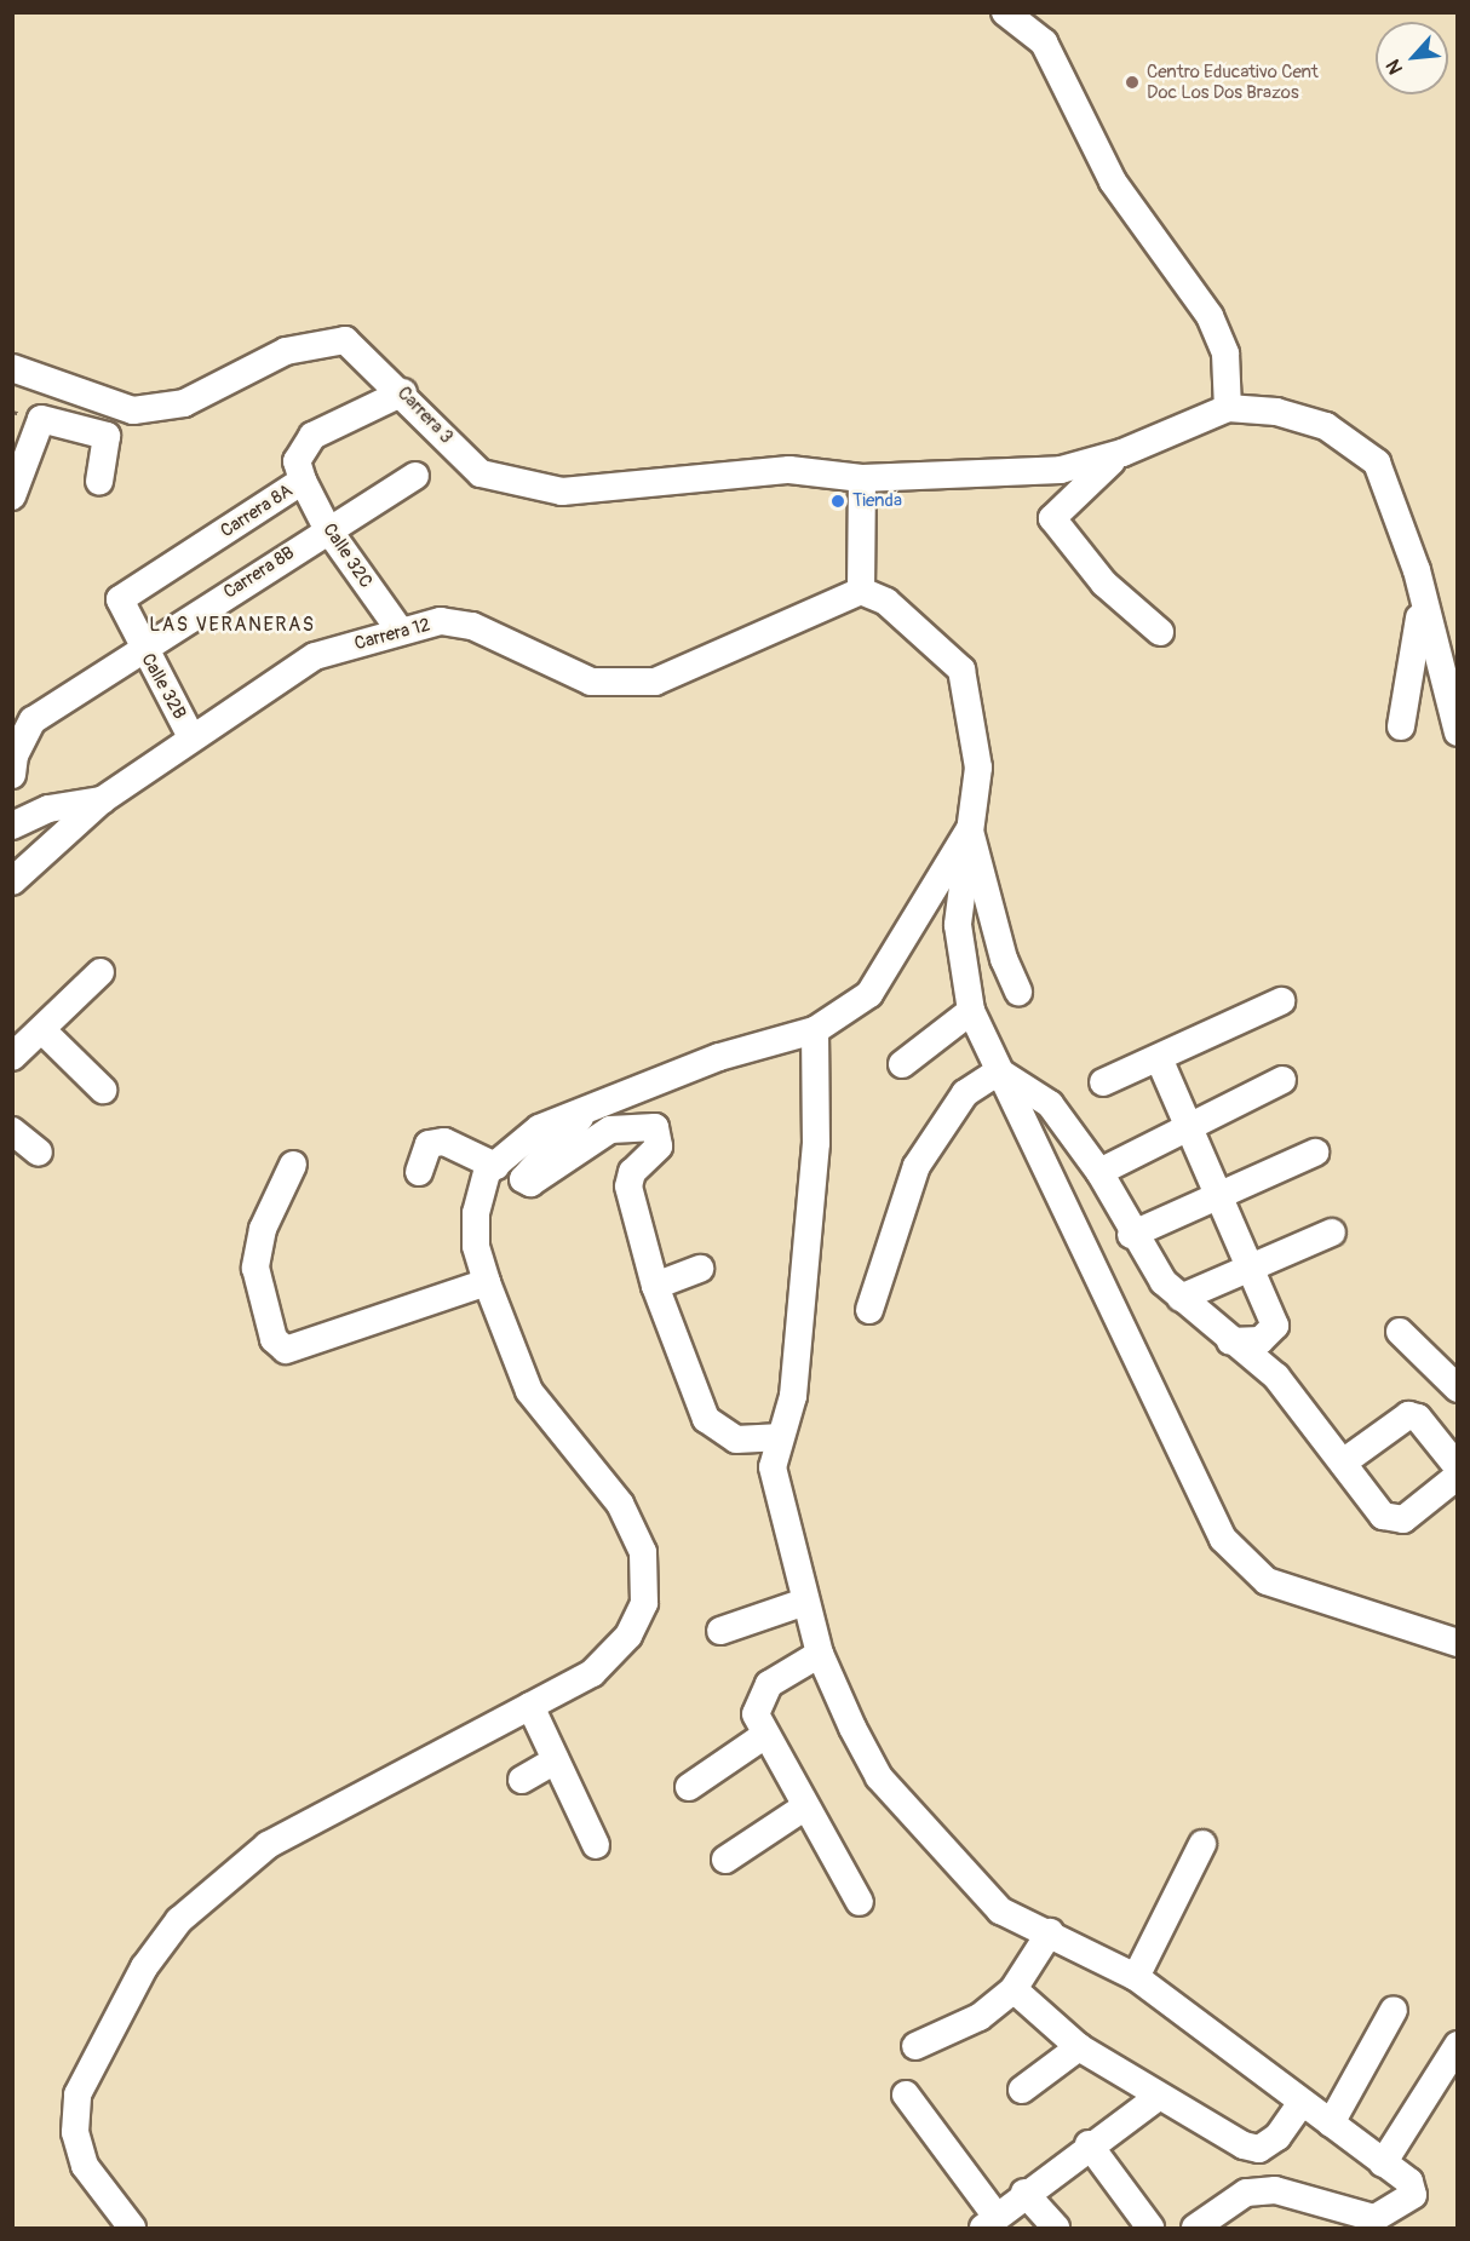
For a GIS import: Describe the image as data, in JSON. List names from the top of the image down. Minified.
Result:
{"streets":{"street":["Carrera 3","Carrera 8A","Calle 32C","Carrera 8B","Carrera 12","Calle 32B"]},"crossings":[["Carrera 3","Carrera 8A"],["Carrera 8A","Calle 32C"],["Carrera 8A","Calle 32B"],["Calle 32C","Carrera 8B"],["Calle 32C","Carrera 12"],["Carrera 8B","Calle 32B"],["Carrera 12","Calle 32B"]],"districts":["LAS VERANERAS"],"places":["Centro Educativo Cent Doc Los Dos Brazos","Tienda"],"north":"bottom left"}
